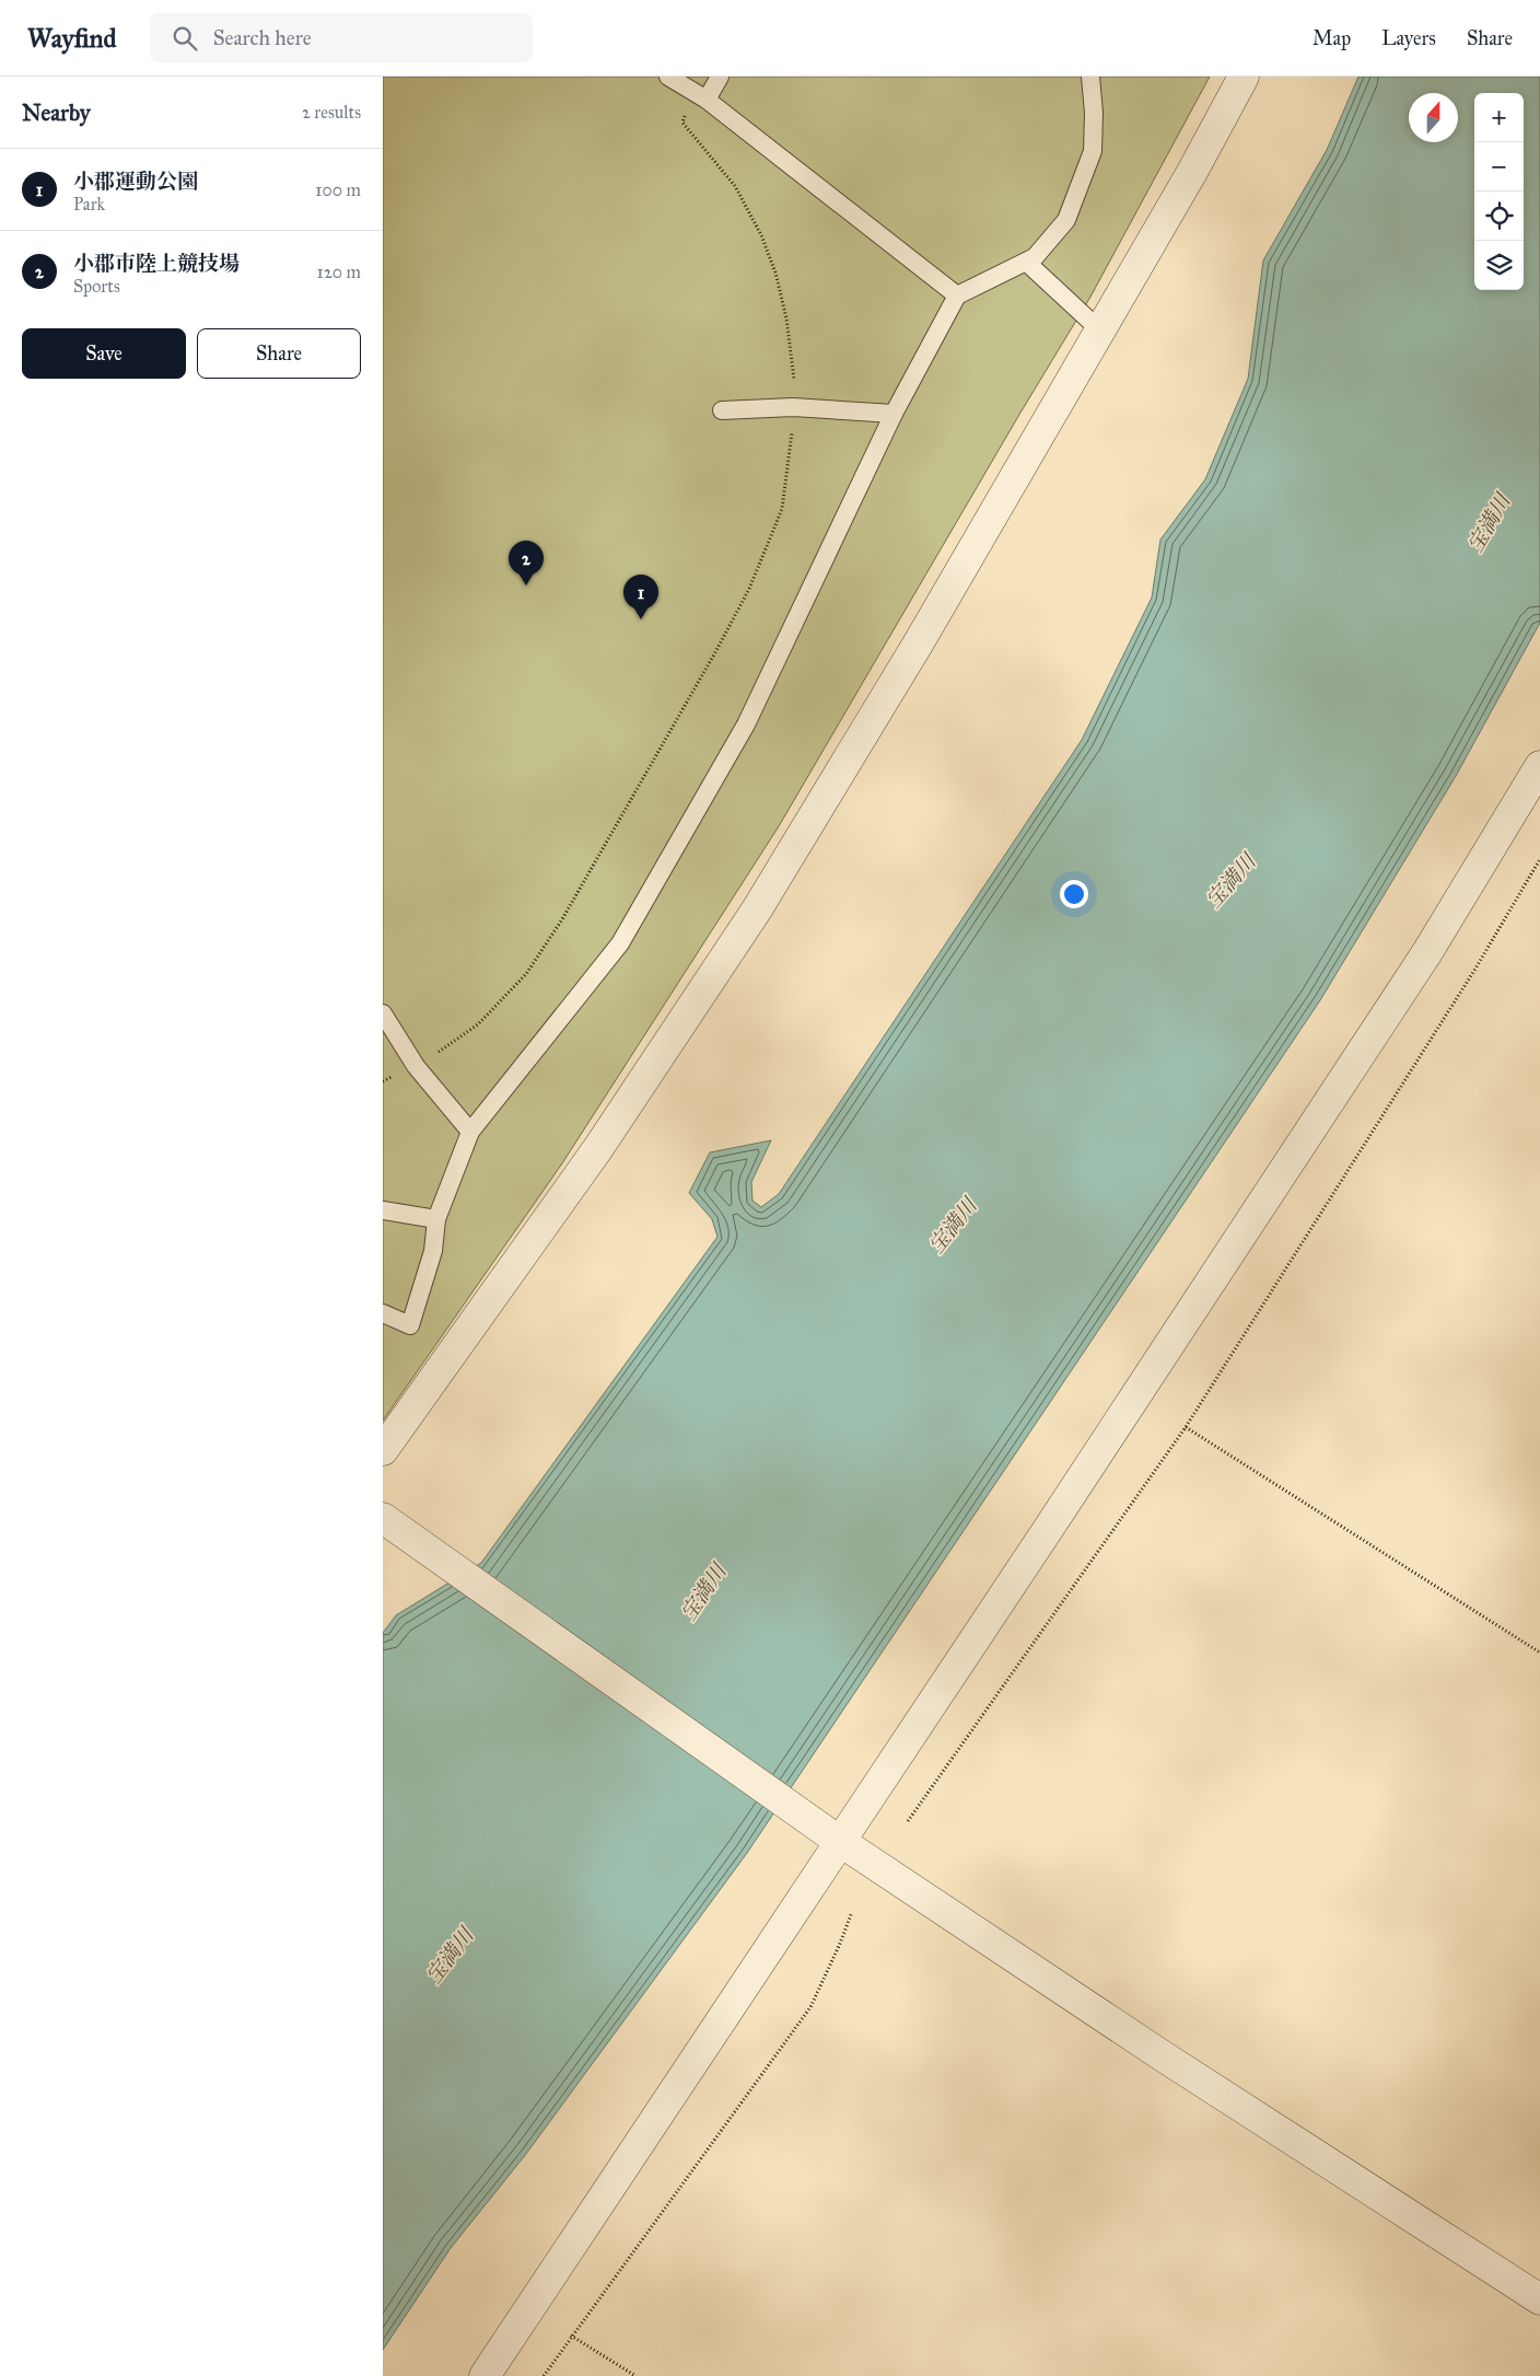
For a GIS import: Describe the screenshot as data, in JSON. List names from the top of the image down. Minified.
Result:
{"water":["宝満川"],"north":"top","page":{"header":"Wayfind","search":"Search here","nav":["Map","Layers","Share"],"heading":["Nearby","2 results"],"map_buttons":["+","−"],"list":[{"mark":"1","name":"小郡運動公園","note":"Park","value":"100 m"},{"mark":"2","name":"小郡市陸上競技場","note":"Sports","value":"120 m"}],"buttons":["Save","Share"],"pins":["2","1"]}}
